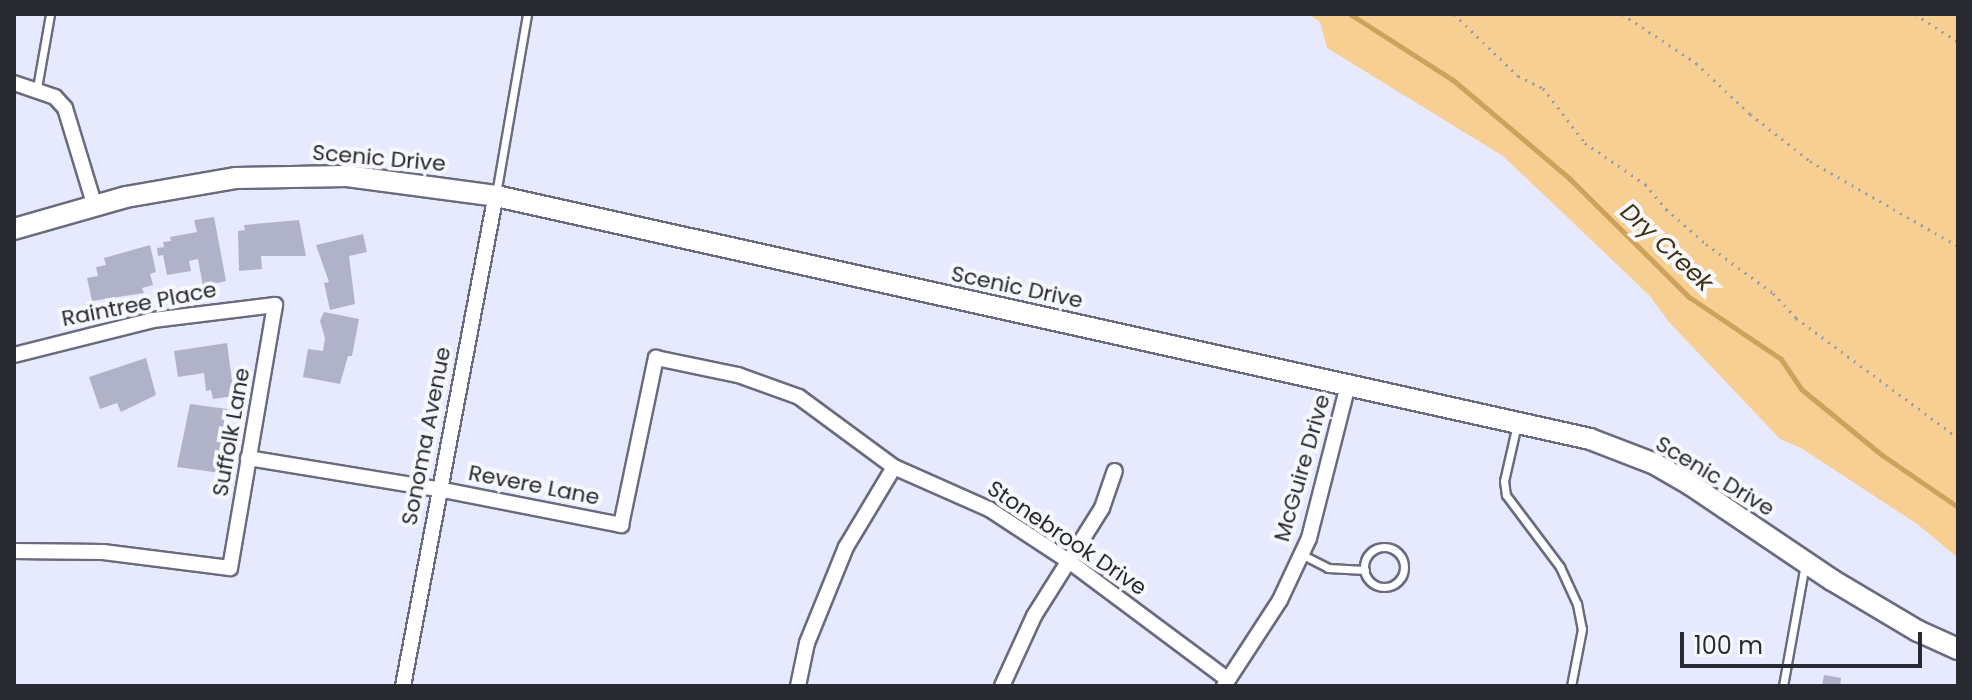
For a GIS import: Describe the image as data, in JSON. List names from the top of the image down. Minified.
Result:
{"streets":{"main road":["Scenic Drive"],"street":["Raintree Place","Suffolk Lane","Sonoma Avenue","McGuire Drive","Revere Lane","Stonebrook Drive"]},"crossings":[["Scenic Drive","Sonoma Avenue"],["Scenic Drive","McGuire Drive"],["Raintree Place","Suffolk Lane"],["Suffolk Lane","Revere Lane"],["Sonoma Avenue","Revere Lane"],["McGuire Drive","Stonebrook Drive"],["Revere Lane","Stonebrook Drive"]],"water":["Dry Creek"],"scale_bar":"100 m"}
